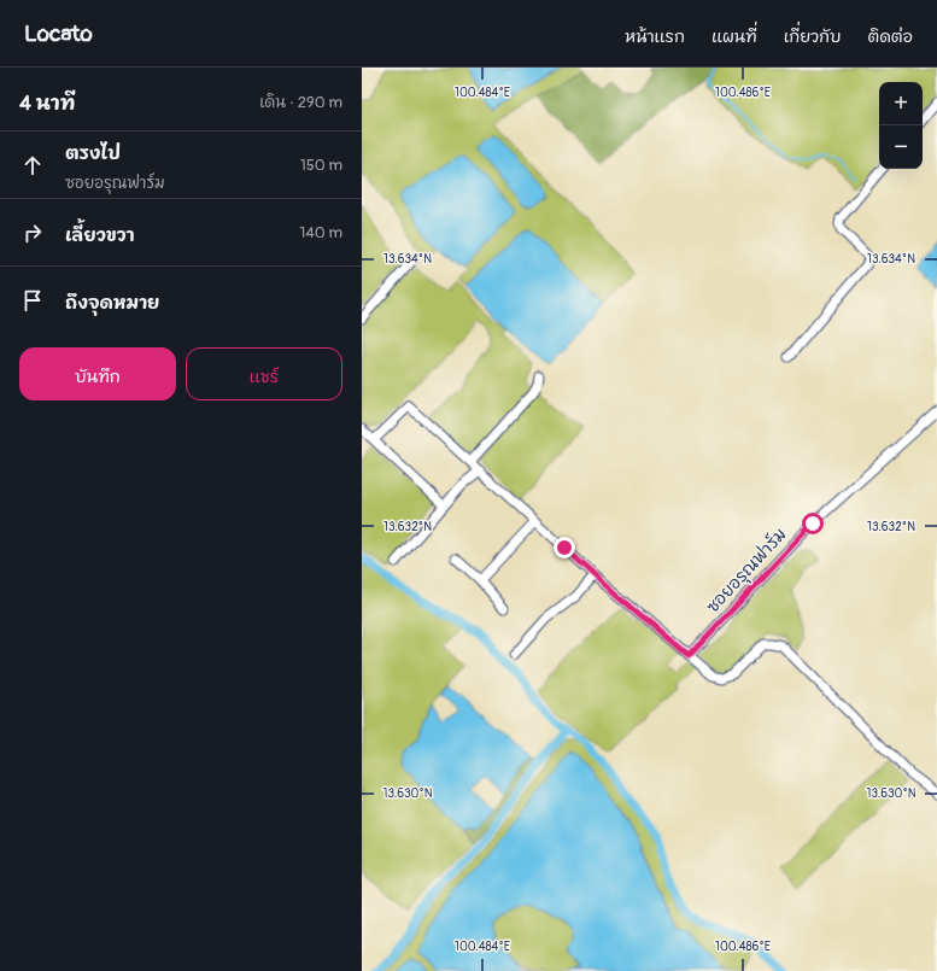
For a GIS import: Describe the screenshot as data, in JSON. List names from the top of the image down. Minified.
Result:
{"streets":{"street":["ซอยอรุณฟาร์ม"]},"page":{"header":"Locato","nav":["หน้าแรก","แผนที่","เกี่ยวกับ","ติดต่อ"],"heading":["4 นาที","เดิน · 290 m"],"map_buttons":["+","−"],"list":[["ตรงไป","ซอยอรุณฟาร์ม","150 m"],["เลี้ยวขวา","140 m"],"ถึงจุดหมาย"],"buttons":["บันทึก","แชร์"]},"coordinates":["100.484°E","100.486°E","13.634°N","13.632°N","13.630°N"]}
